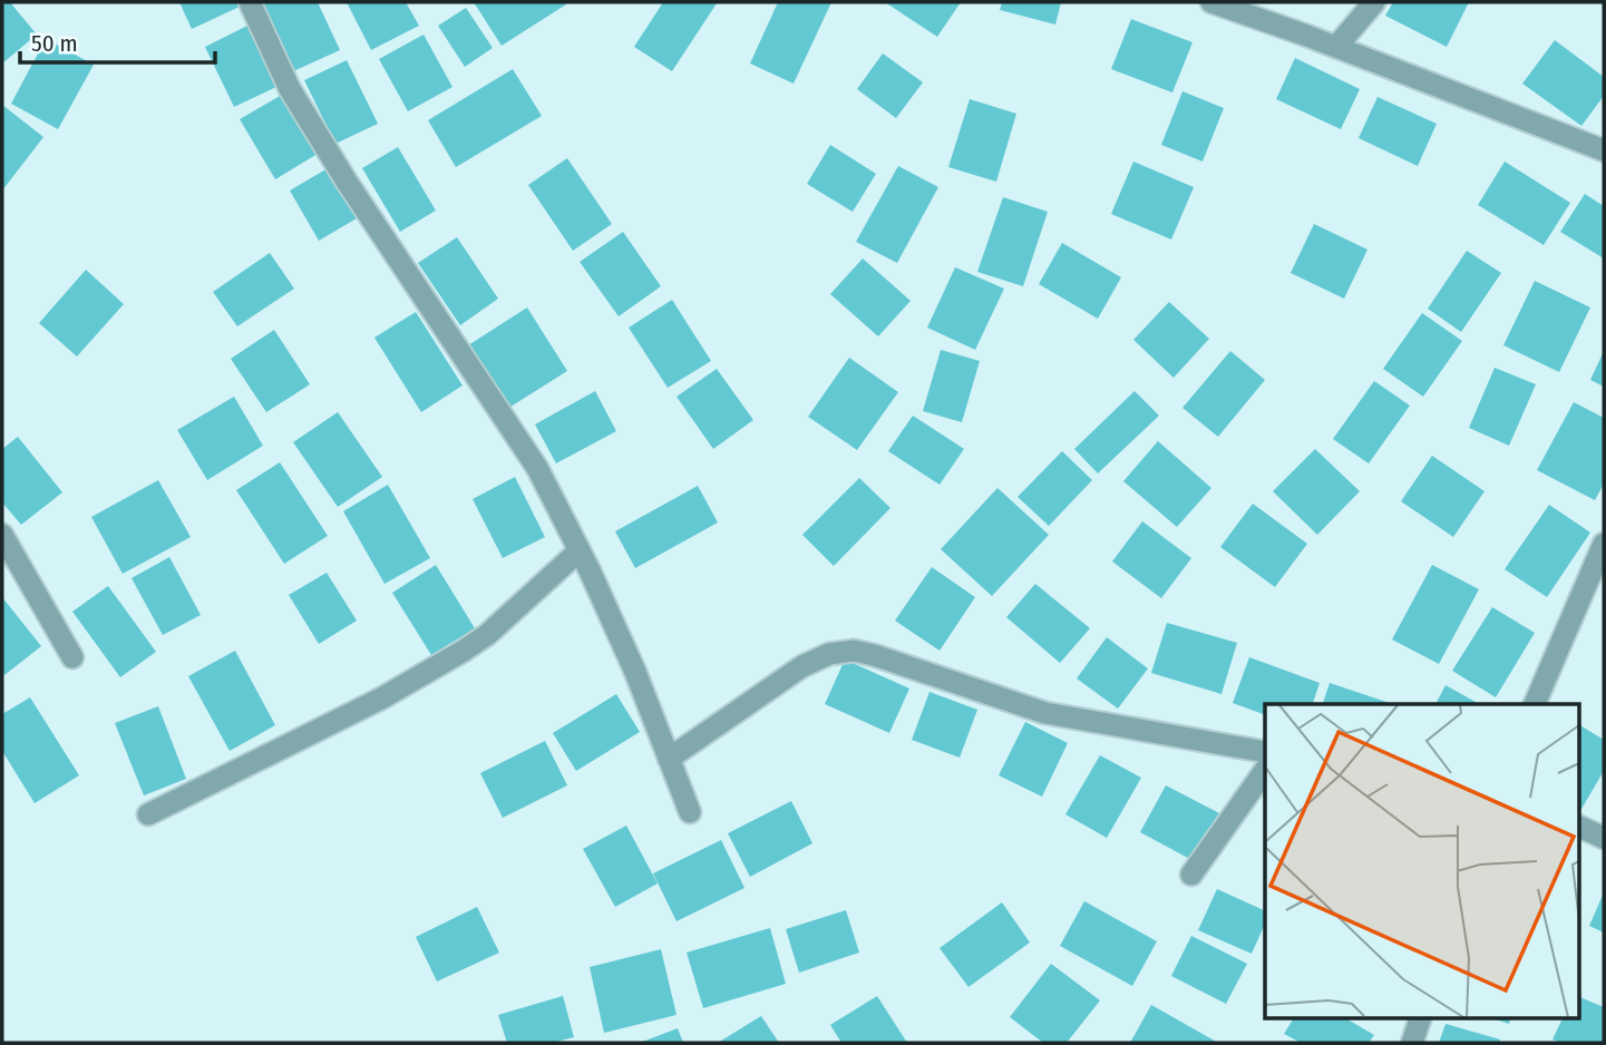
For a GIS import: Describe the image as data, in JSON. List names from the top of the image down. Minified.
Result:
{"scale_bar":"50 m"}
